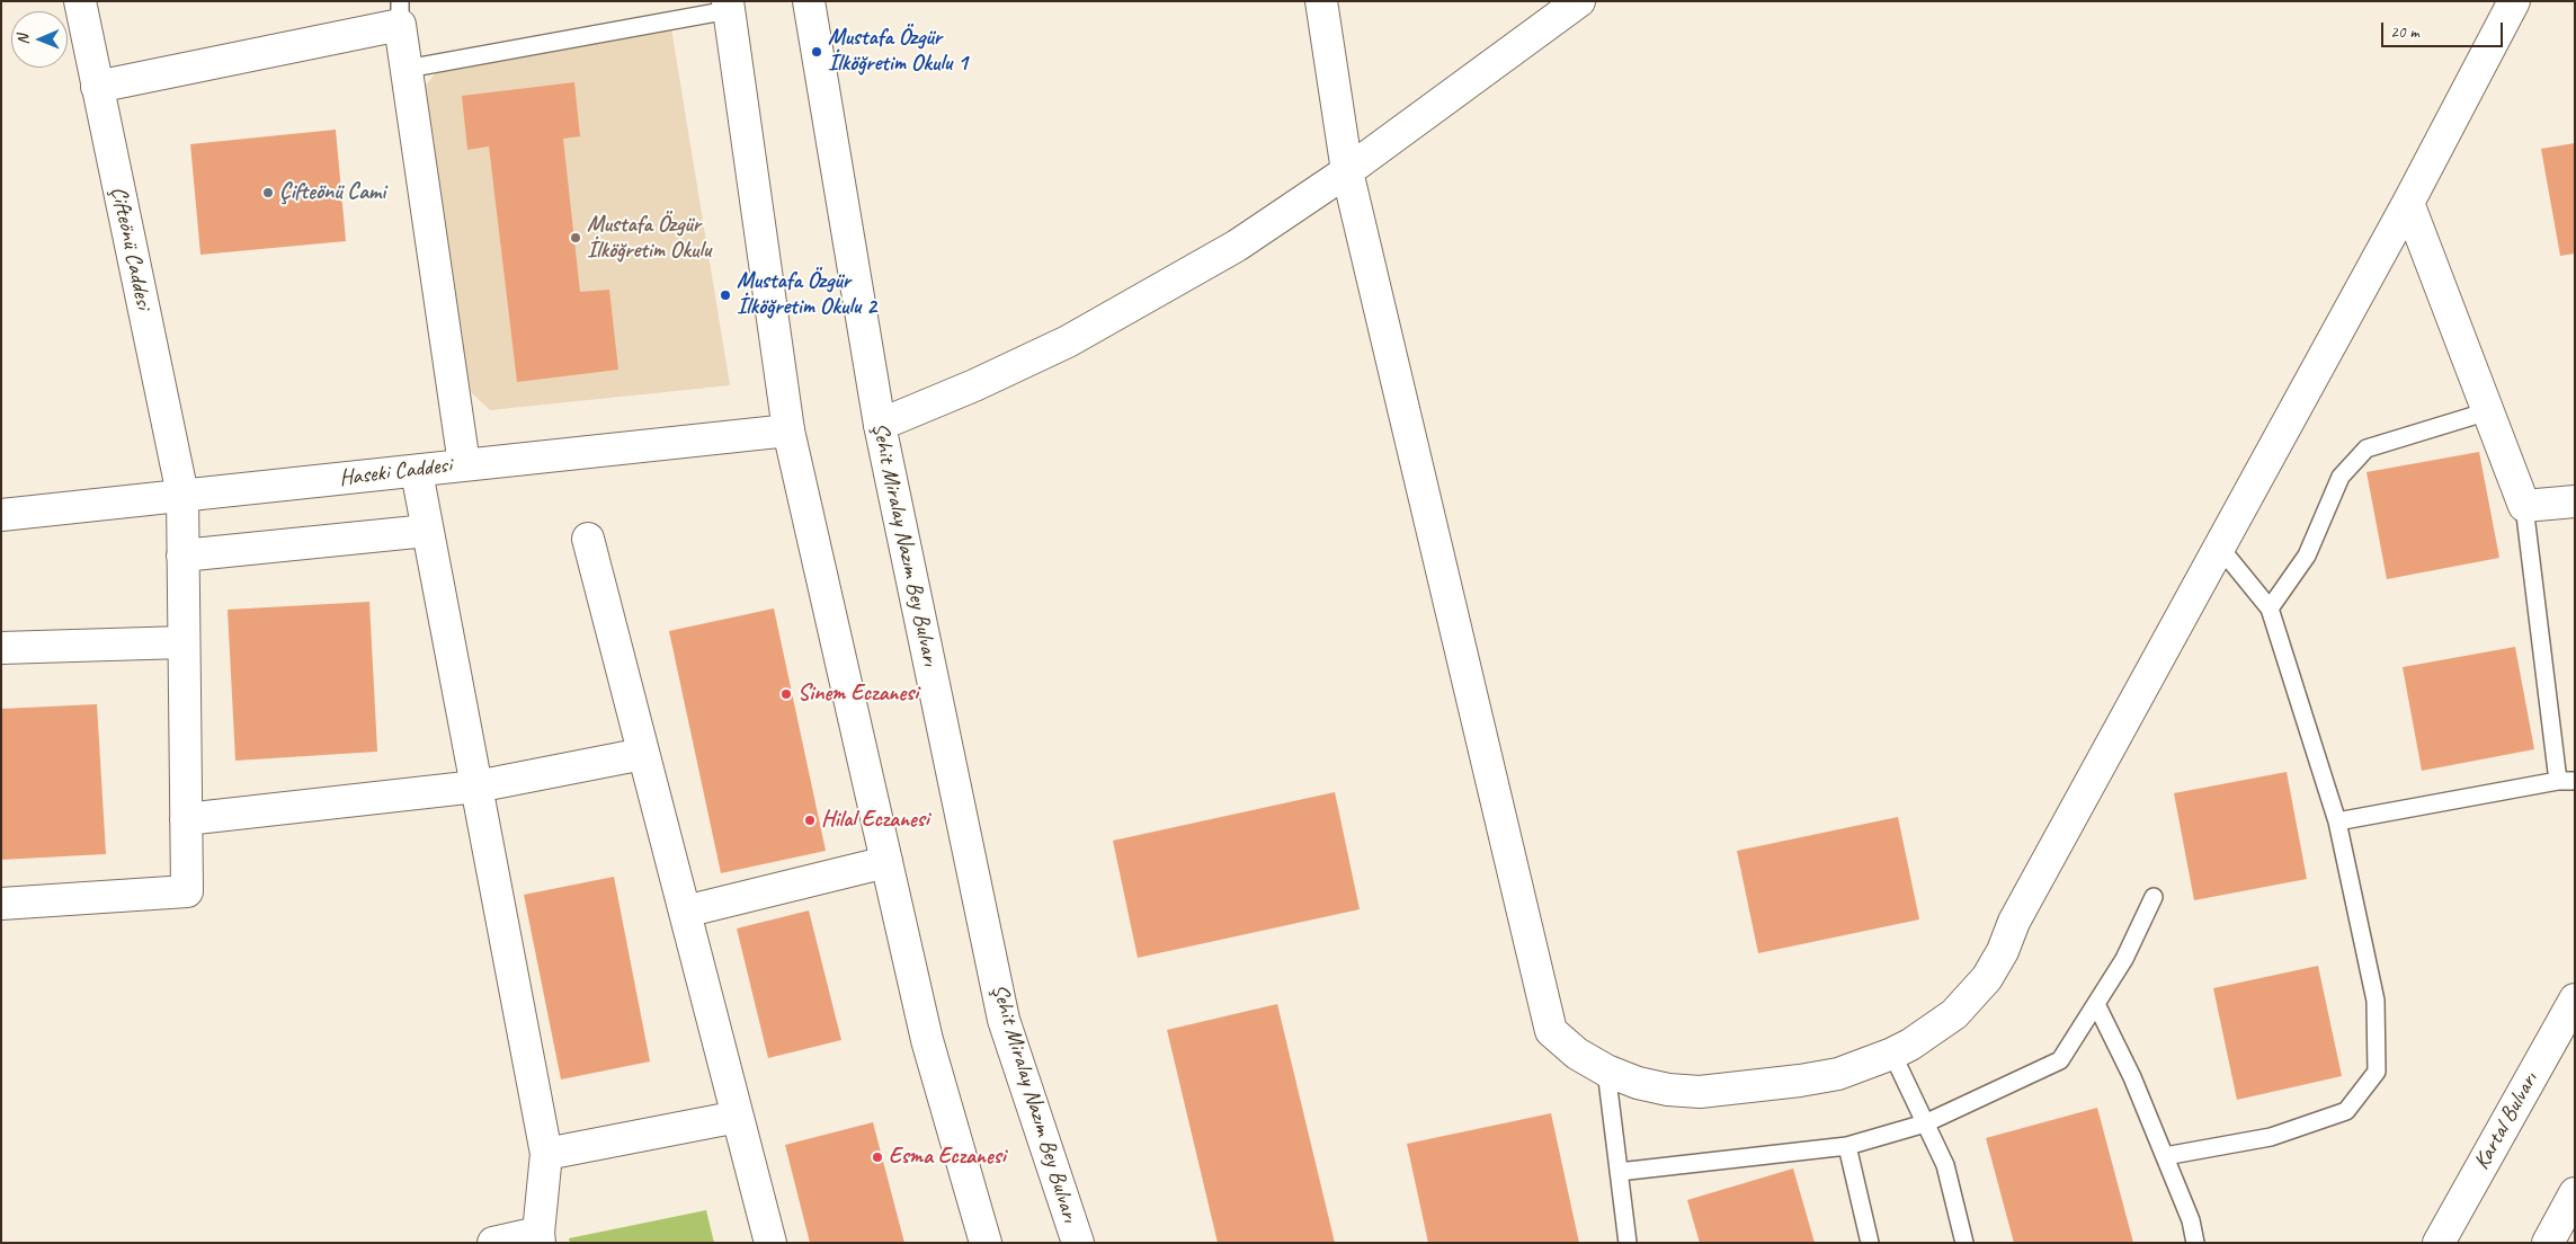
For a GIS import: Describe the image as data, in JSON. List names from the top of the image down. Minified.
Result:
{"streets":{"street":["Çifteönü Caddesi","Haseki Caddesi","Şehit Miralay Nazım Bey Bulvarı","Kartal Bulvarı"]},"crossings":[["Çifteönü Caddesi","Haseki Caddesi"]],"places":["Mustafa Özgür İlköğretim Okulu 1","Çifteönü Cami","Mustafa Özgür İlköğretim Okulu","Mustafa Özgür İlköğretim Okulu 2","Sinem Eczanesi","Hilal Eczanesi","Esma Eczanesi"],"scale_bar":"20 m","north":"left"}
